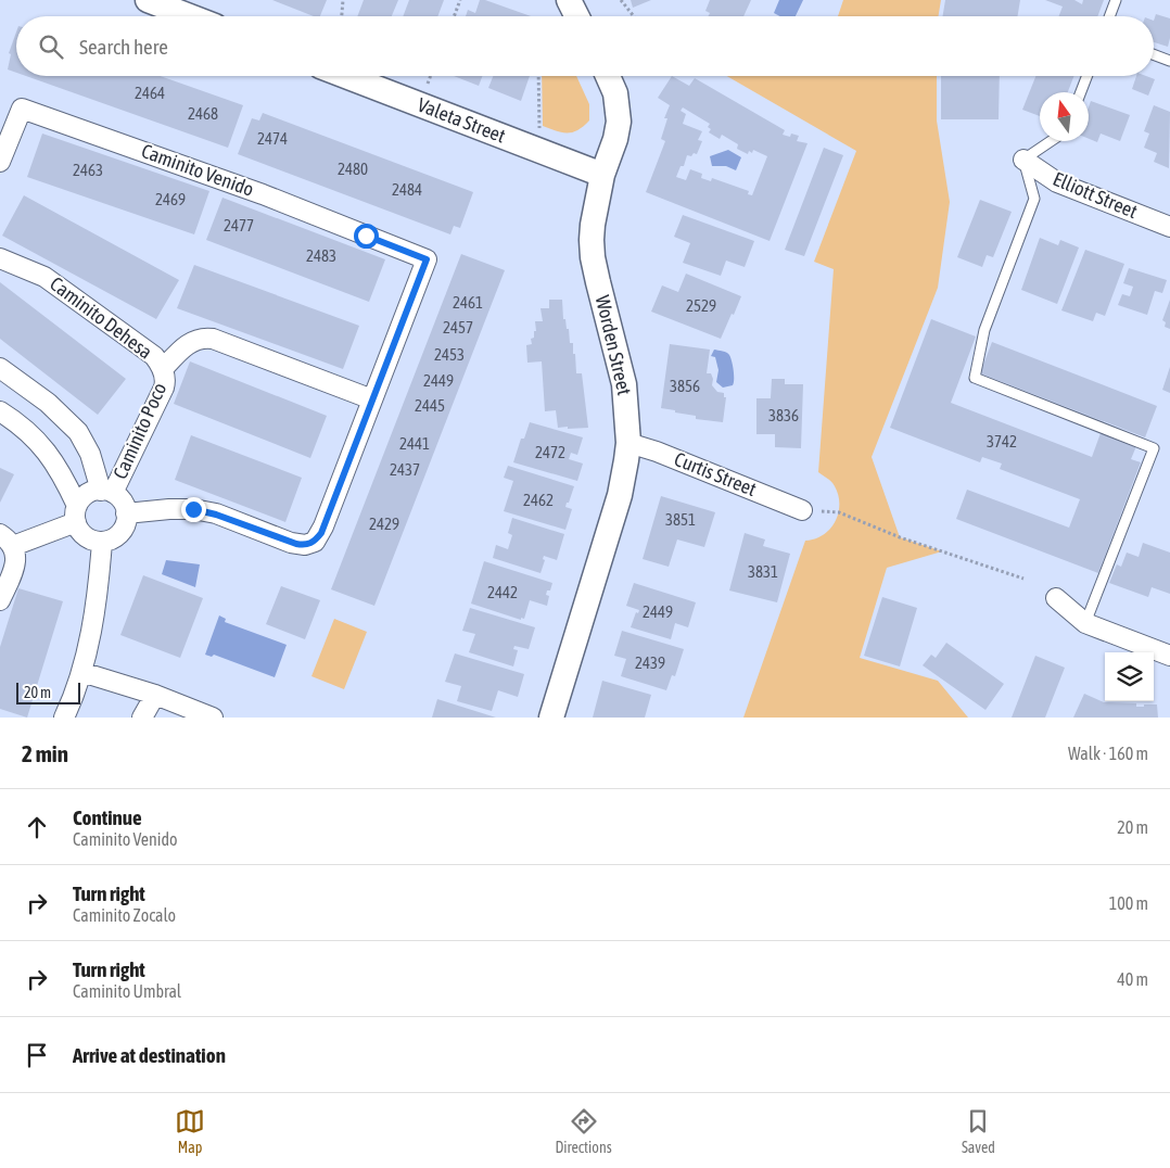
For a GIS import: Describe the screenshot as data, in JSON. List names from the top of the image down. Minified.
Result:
{"streets":{"street":["Valeta Street","Caminito Venido","Elliott Street","Caminito Dehesa","Worden Street","Caminito Poco","Curtis Street"]},"crossings":[["Valeta Street","Worden Street"],["Caminito Venido","Caminito Dehesa"],["Caminito Dehesa","Caminito Poco"],["Worden Street","Curtis Street"]],"house_numbers":["2464","2468","2474","2480","2463","2484","2469","2477","2483","2461","2529","2457","2453","2449","3856","2445","3836","3742","2441","2472","2437","2462","3851","2429","3831","2442","2449","2439"],"scale_bar":"20 m","north":"top","page":{"search":"Search here","scale":"20 m","heading":["2 min","Walk · 160 m"],"list":[["Continue","Caminito Venido","20 m"],["Turn right","Caminito Zocalo","100 m"],["Turn right","Caminito Umbral","40 m"],"Arrive at destination"],"nav":["Map","Directions","Saved"]}}
